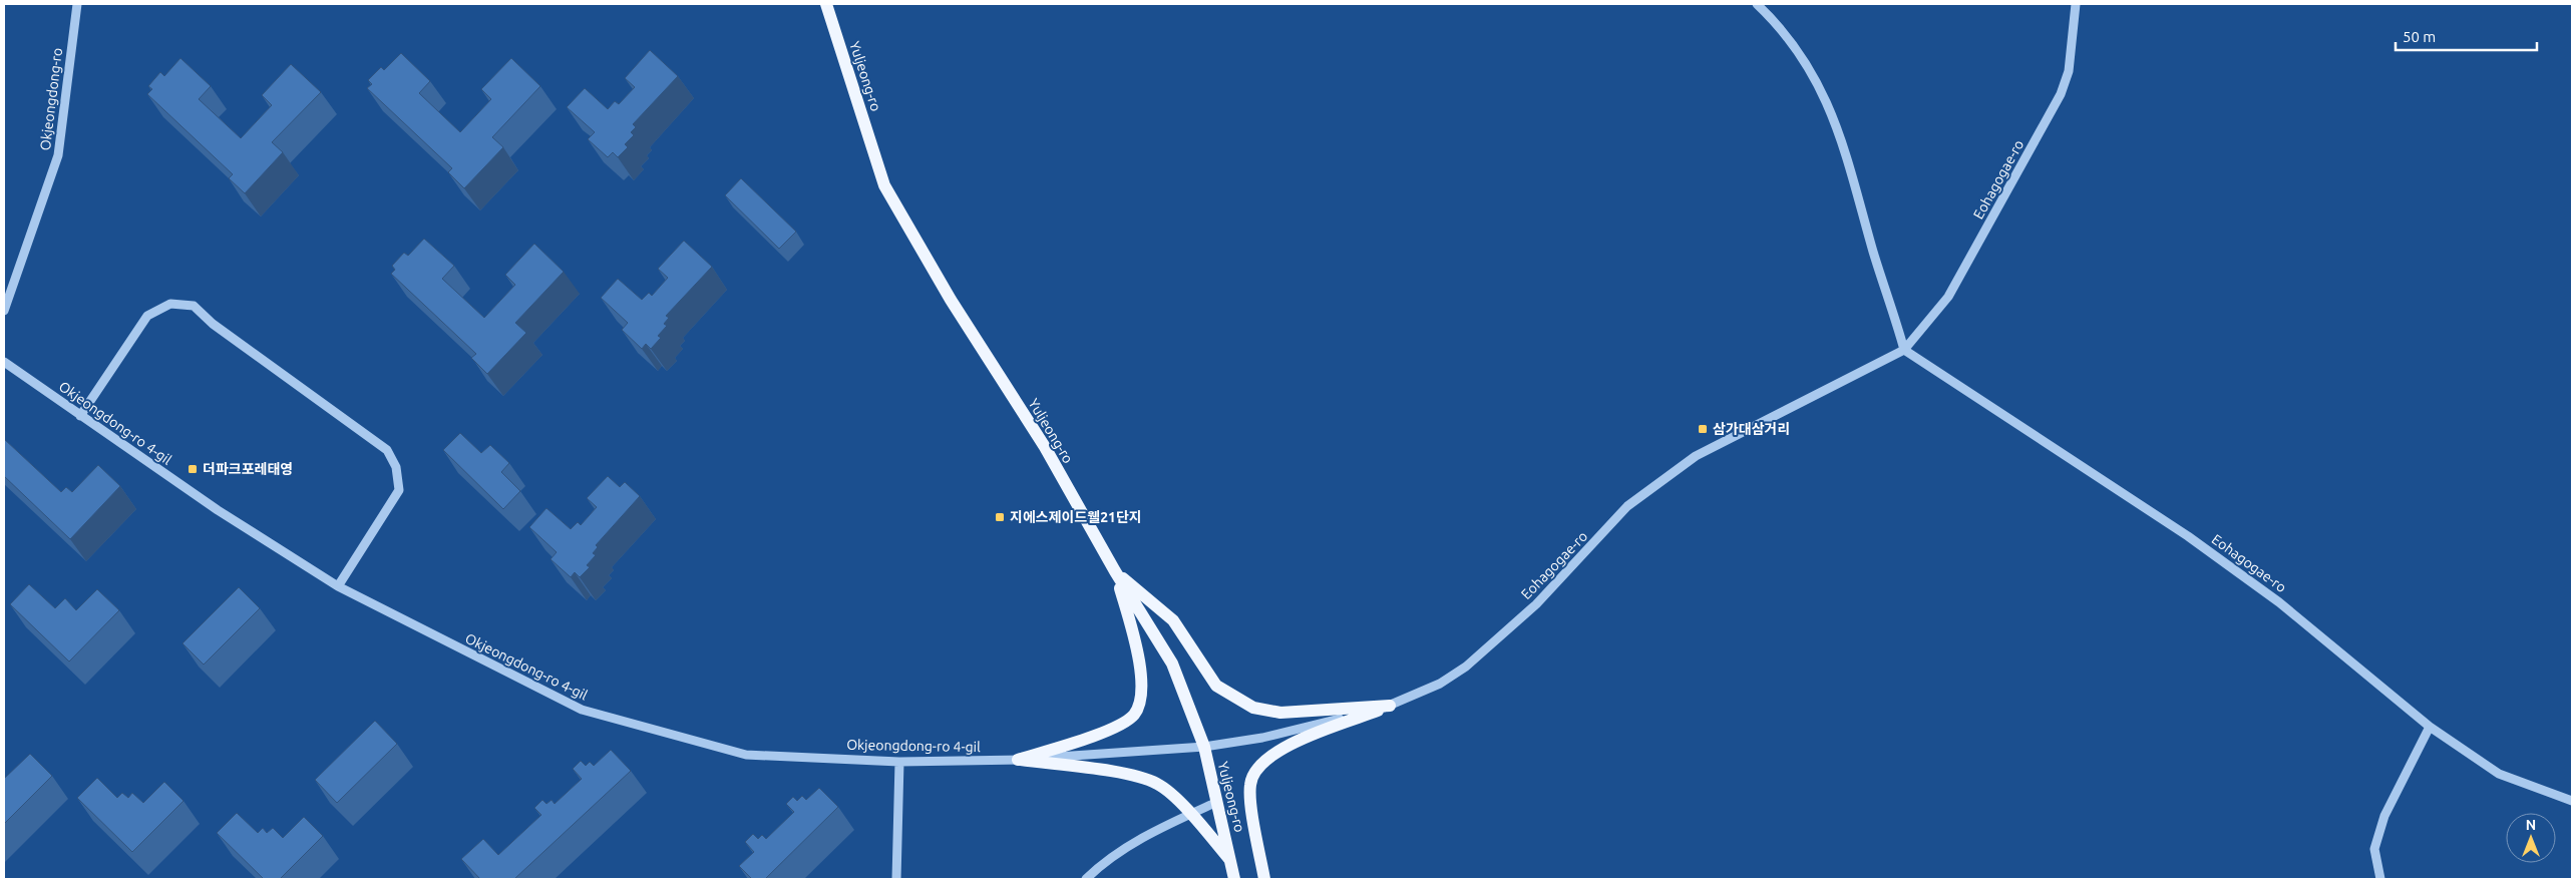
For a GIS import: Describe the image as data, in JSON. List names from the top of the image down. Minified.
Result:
{"streets":{"main road":["Yuljeong-ro"],"street":["Okjeongdong-ro","Eohagogae-ro","Okjeongdong-ro 4-gil"]},"crossings":[["Yuljeong-ro","Eohagogae-ro"],["Yuljeong-ro","Okjeongdong-ro 4-gil"],["Eohagogae-ro","Okjeongdong-ro 4-gil"]],"places":{"transit":["삼가대삼거리","더파크포레태영","지에스제이드웰21단지"]},"scale_bar":"50 m","north":"top"}
